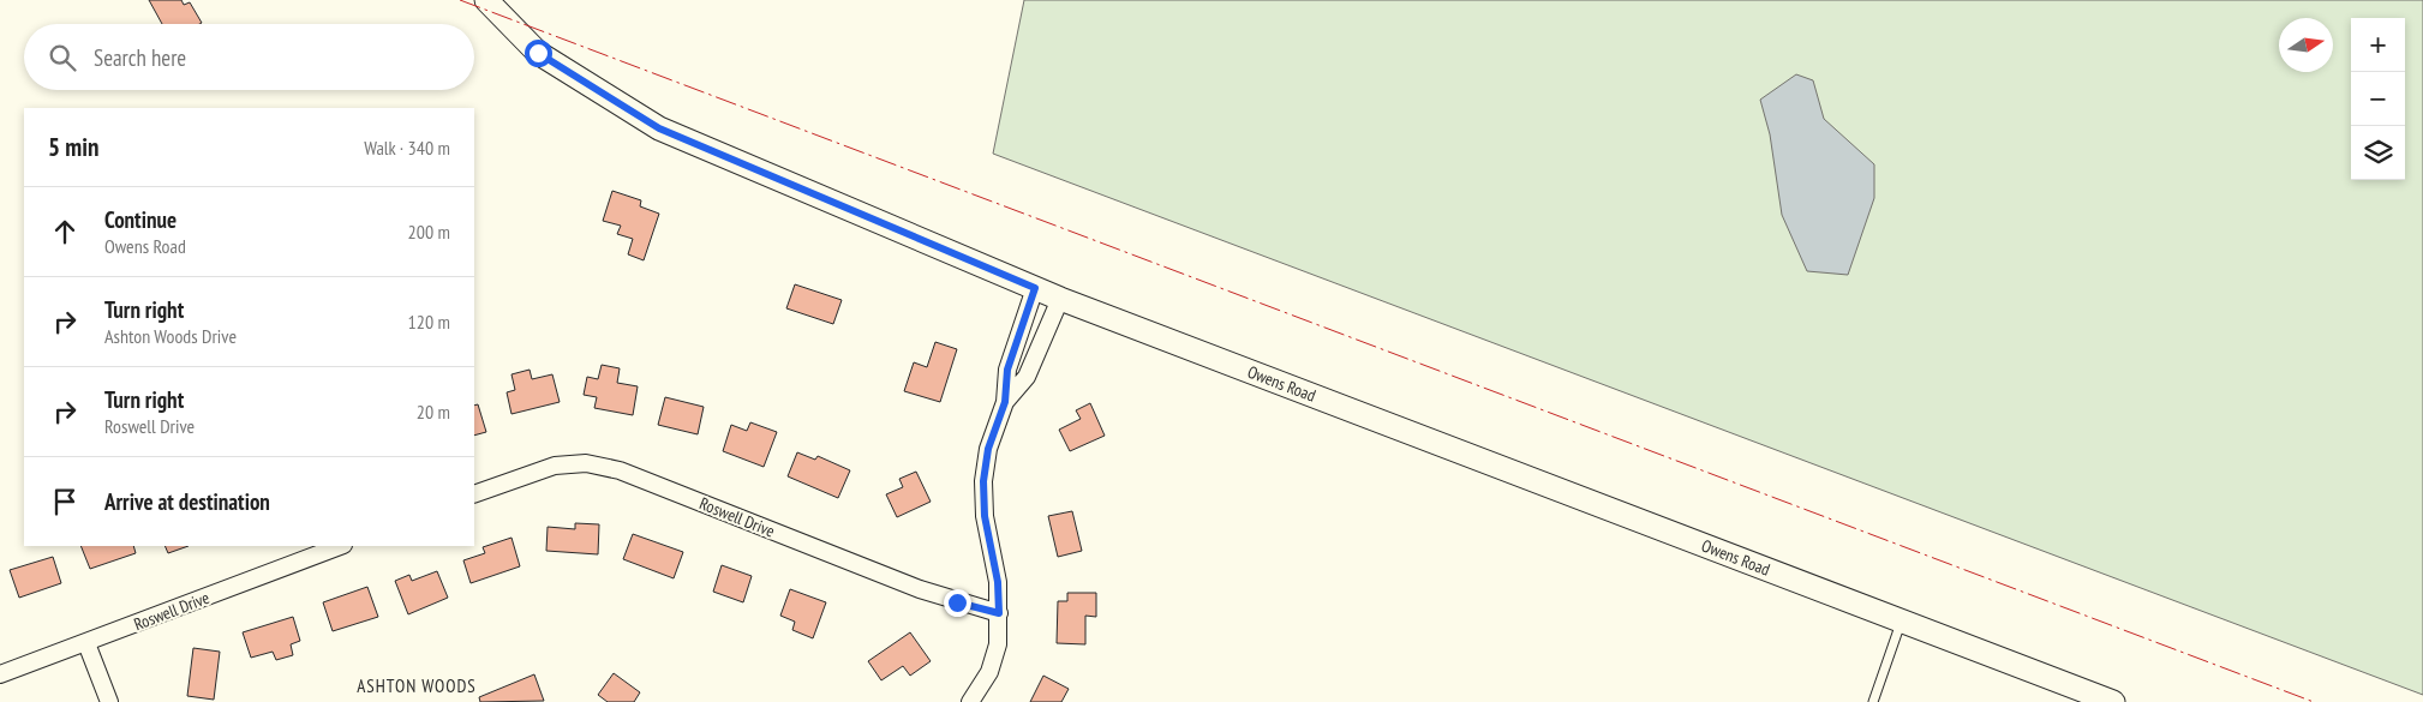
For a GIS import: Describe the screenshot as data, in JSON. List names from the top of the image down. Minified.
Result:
{"streets":{"street":["Owens Road","Roswell Drive"]},"districts":["ASHTON WOODS"],"north":"right","page":{"map_buttons":["+","−"],"search":"Search here","heading":["5 min","Walk · 340 m"],"list":[["Continue","Owens Road","200 m"],["Turn right","Ashton Woods Drive","120 m"],["Turn right","Roswell Drive","20 m"],"Arrive at destination"]}}
